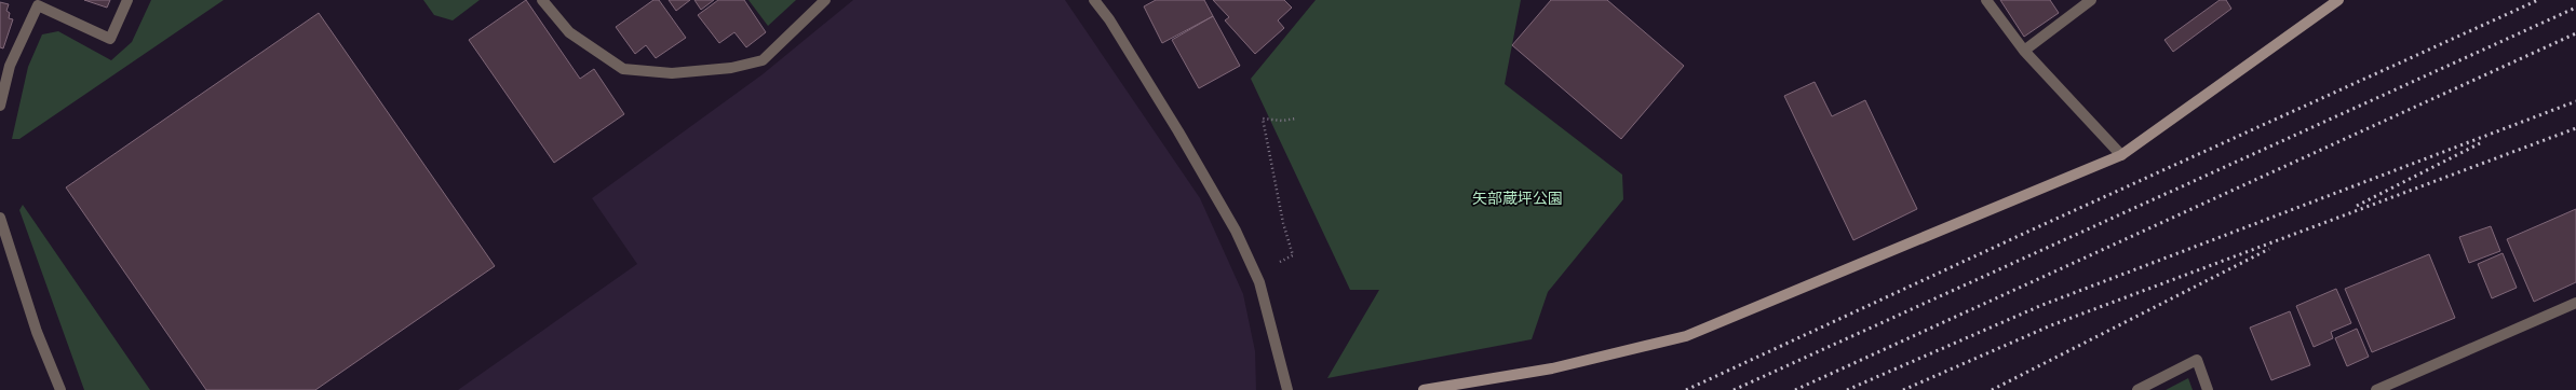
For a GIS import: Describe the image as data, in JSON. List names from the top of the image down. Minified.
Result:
{"parks":["矢部蔵坪公園"]}
